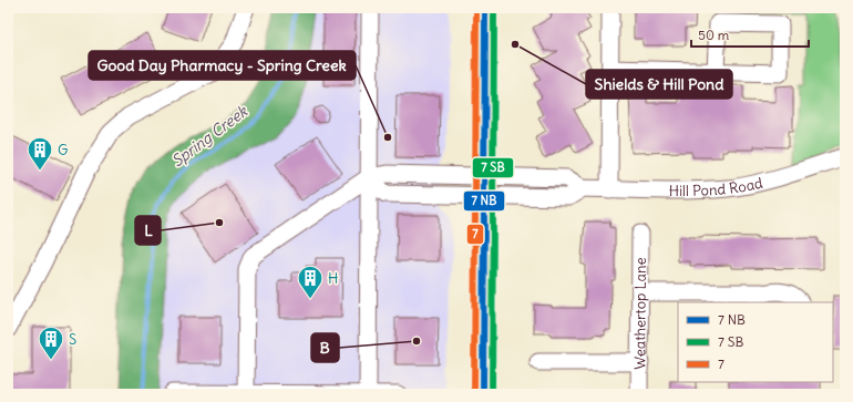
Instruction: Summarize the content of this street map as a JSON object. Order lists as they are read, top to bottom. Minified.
{"streets":{"street":["Hill Pond Road","Weathertop Lane"]},"water":["Spring Creek"],"places":{"other":["Shields & Hill Pond","Good Day Pharmacy - Spring Creek","L","B"],"building":["G","H","S"]},"lines":["transit line 7"],"legend":["7 NB","7 SB","7"],"scale_bar":"50 m"}
